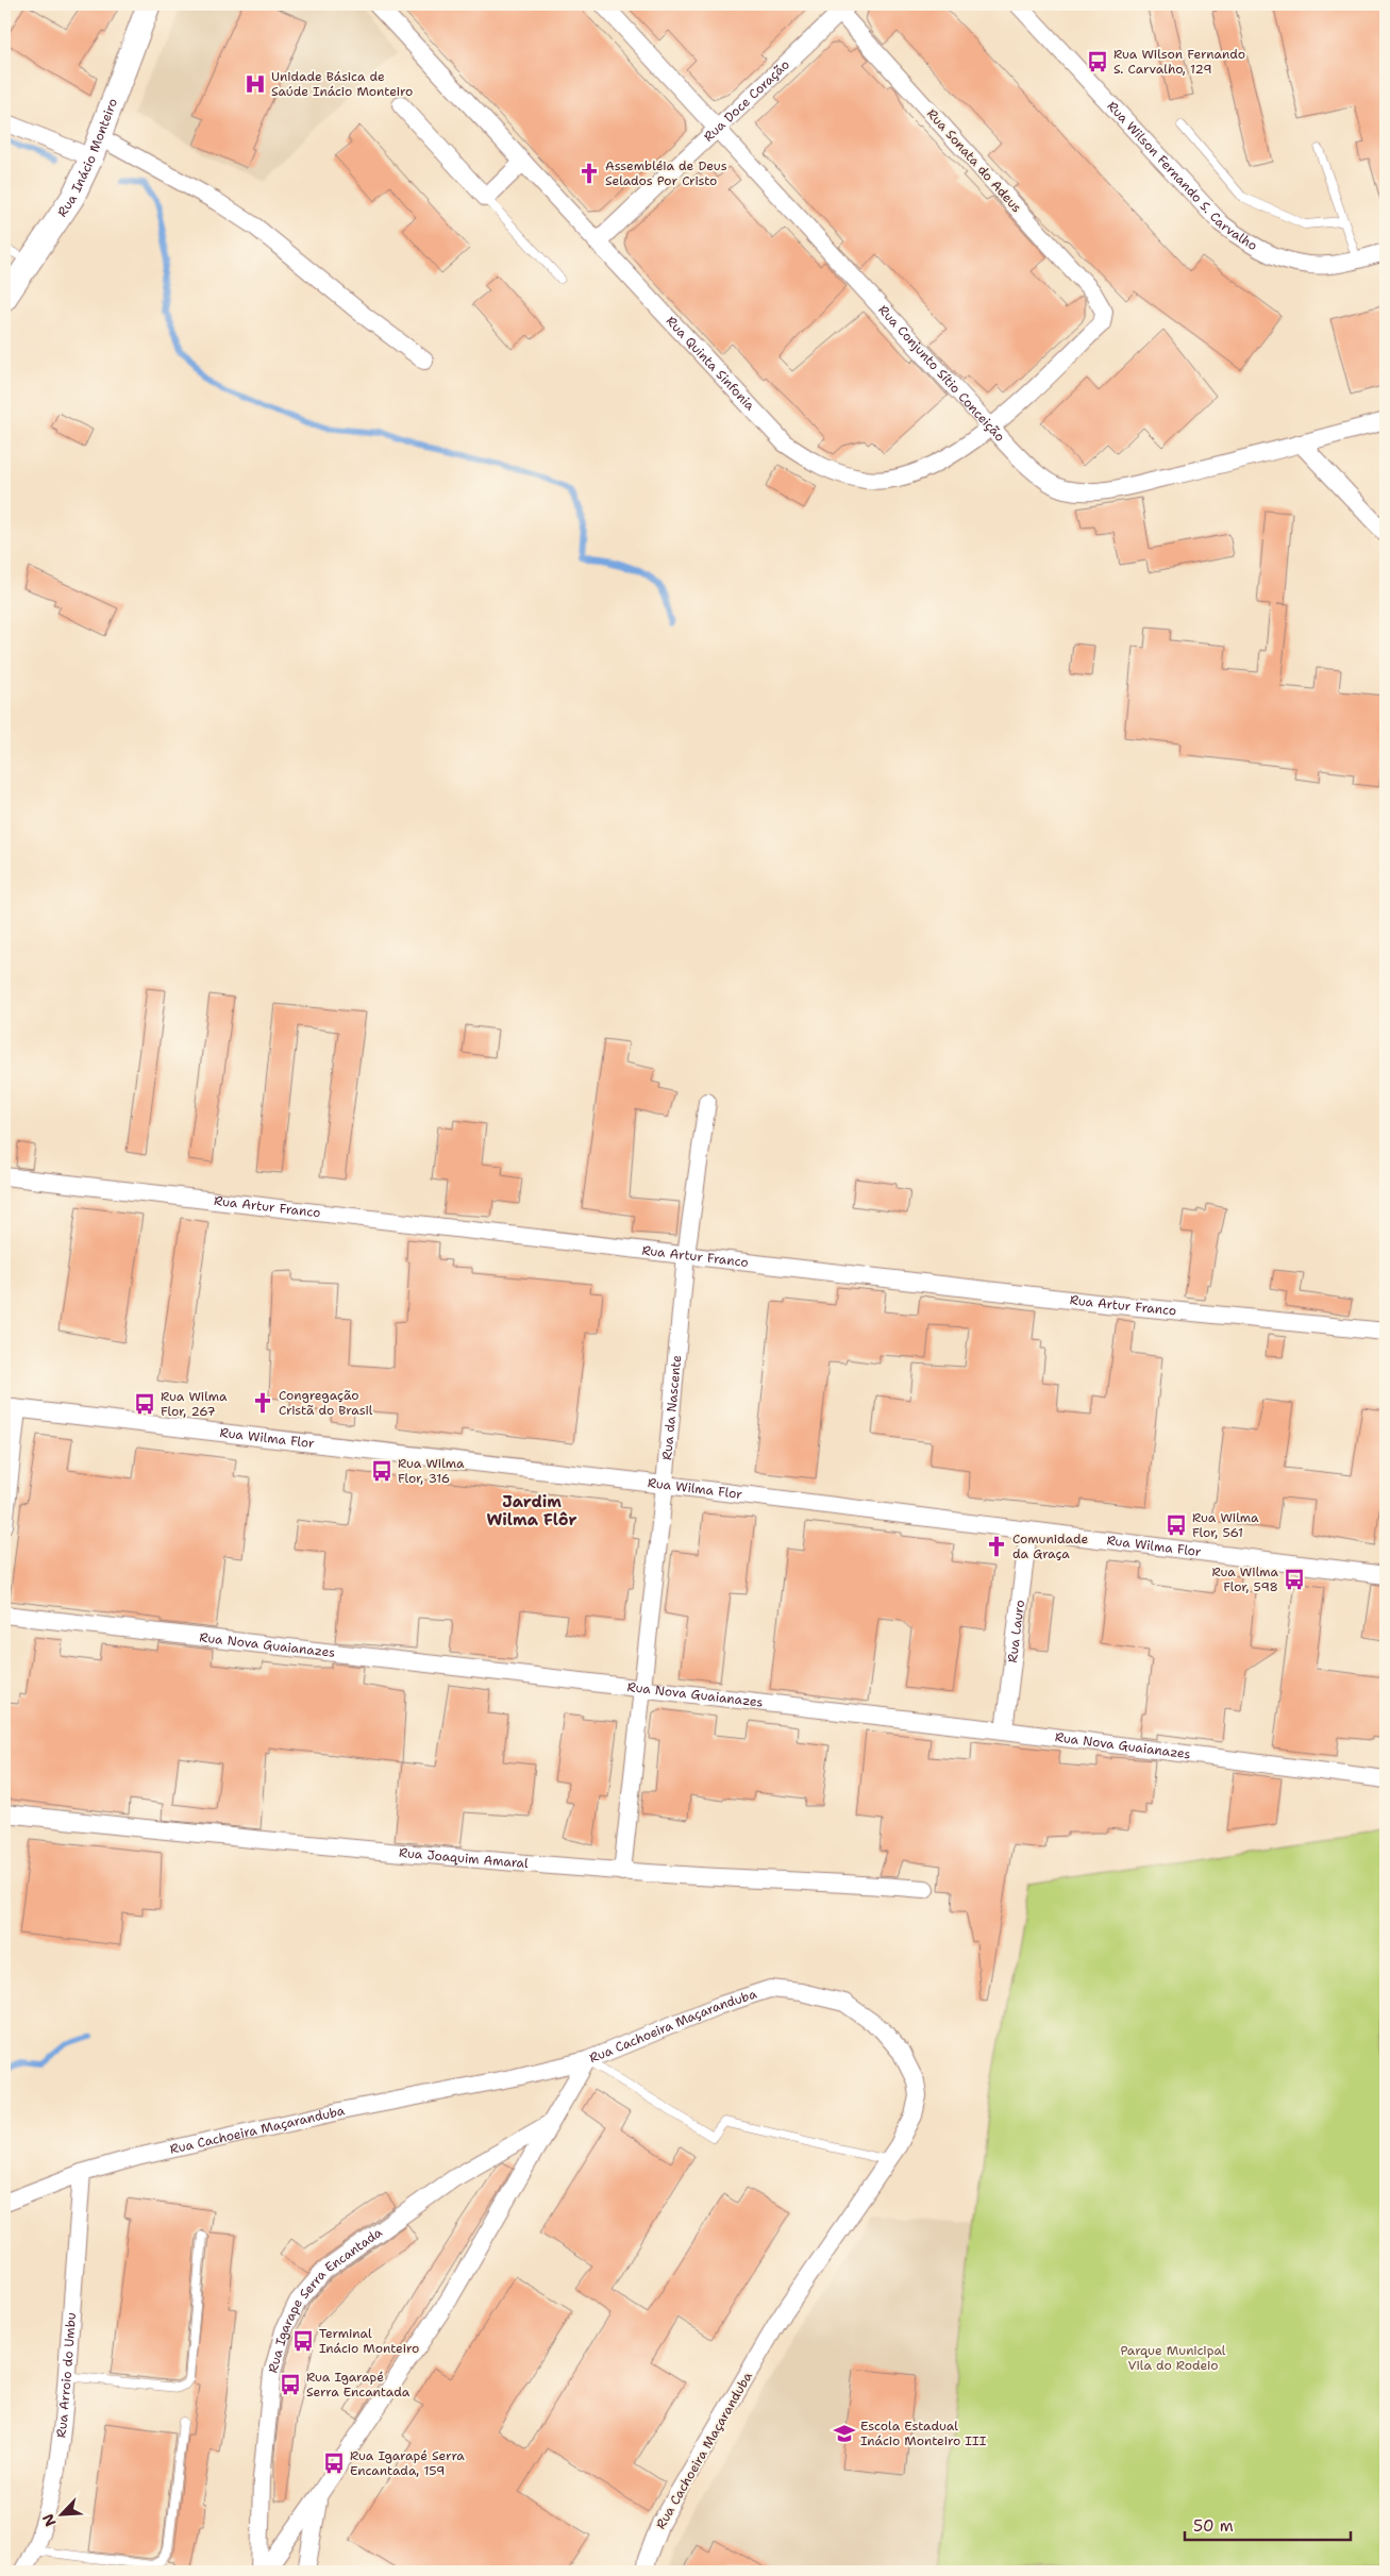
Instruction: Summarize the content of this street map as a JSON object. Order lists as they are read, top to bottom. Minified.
{"streets":{"street":["Rua Doce Coração","Rua Inácio Monteiro","Rua Sonata do Adeus","Rua Wilson Fernando S. Carvalho","Rua Quinta Sinfonia","Rua Conjunto Sítio Conceição","Rua Artur Franco","Rua da Nascente","Rua Wilma Flor","Rua Lauro","Rua Nova Guaianazes","Rua Joaquim Amaral","Rua Cachoeira Maçaranduba","Rua Igarape Serra Encantada","Rua Arroio do Umbu"]},"crossings":[["Rua Doce Coração","Rua Sonata do Adeus"],["Rua Doce Coração","Rua Quinta Sinfonia"],["Rua Doce Coração","Rua Conjunto Sítio Conceição"],["Rua Sonata do Adeus","Rua Quinta Sinfonia"],["Rua Quinta Sinfonia","Rua Conjunto Sítio Conceição"],["Rua Artur Franco","Rua da Nascente"],["Rua da Nascente","Rua Wilma Flor"],["Rua da Nascente","Rua Nova Guaianazes"],["Rua da Nascente","Rua Joaquim Amaral"],["Rua Wilma Flor","Rua Lauro"],["Rua Lauro","Rua Nova Guaianazes"],["Rua Cachoeira Maçaranduba","Rua Igarape Serra Encantada"],["Rua Cachoeira Maçaranduba","Rua Arroio do Umbu"]],"districts":["Jardim Wilma Flôr"],"parks":["Parque Municipal Vila do Rodeio"],"places":{"bus stop":["Rua Wilson Fernando S. Carvalho, 129","Rua Wilma Flor, 267","Rua Wilma Flor, 316","Rua Wilma Flor, 561","Rua Wilma Flor, 598","Terminal Inácio Monteiro","Rua Igarapé Serra Encantada","Rua Igarapé Serra Encantada, 159"],"hospital":["Unidade Básica de Saúde Inácio Monteiro"],"church":["Assembléia de Deus Selados Por Cristo","Congregação Cristã do Brasil","Comunidade da Graça"],"school or university":["Escola Estadual Inácio Monteiro III"]},"scale_bar":"50 m","north":"bottom left"}
